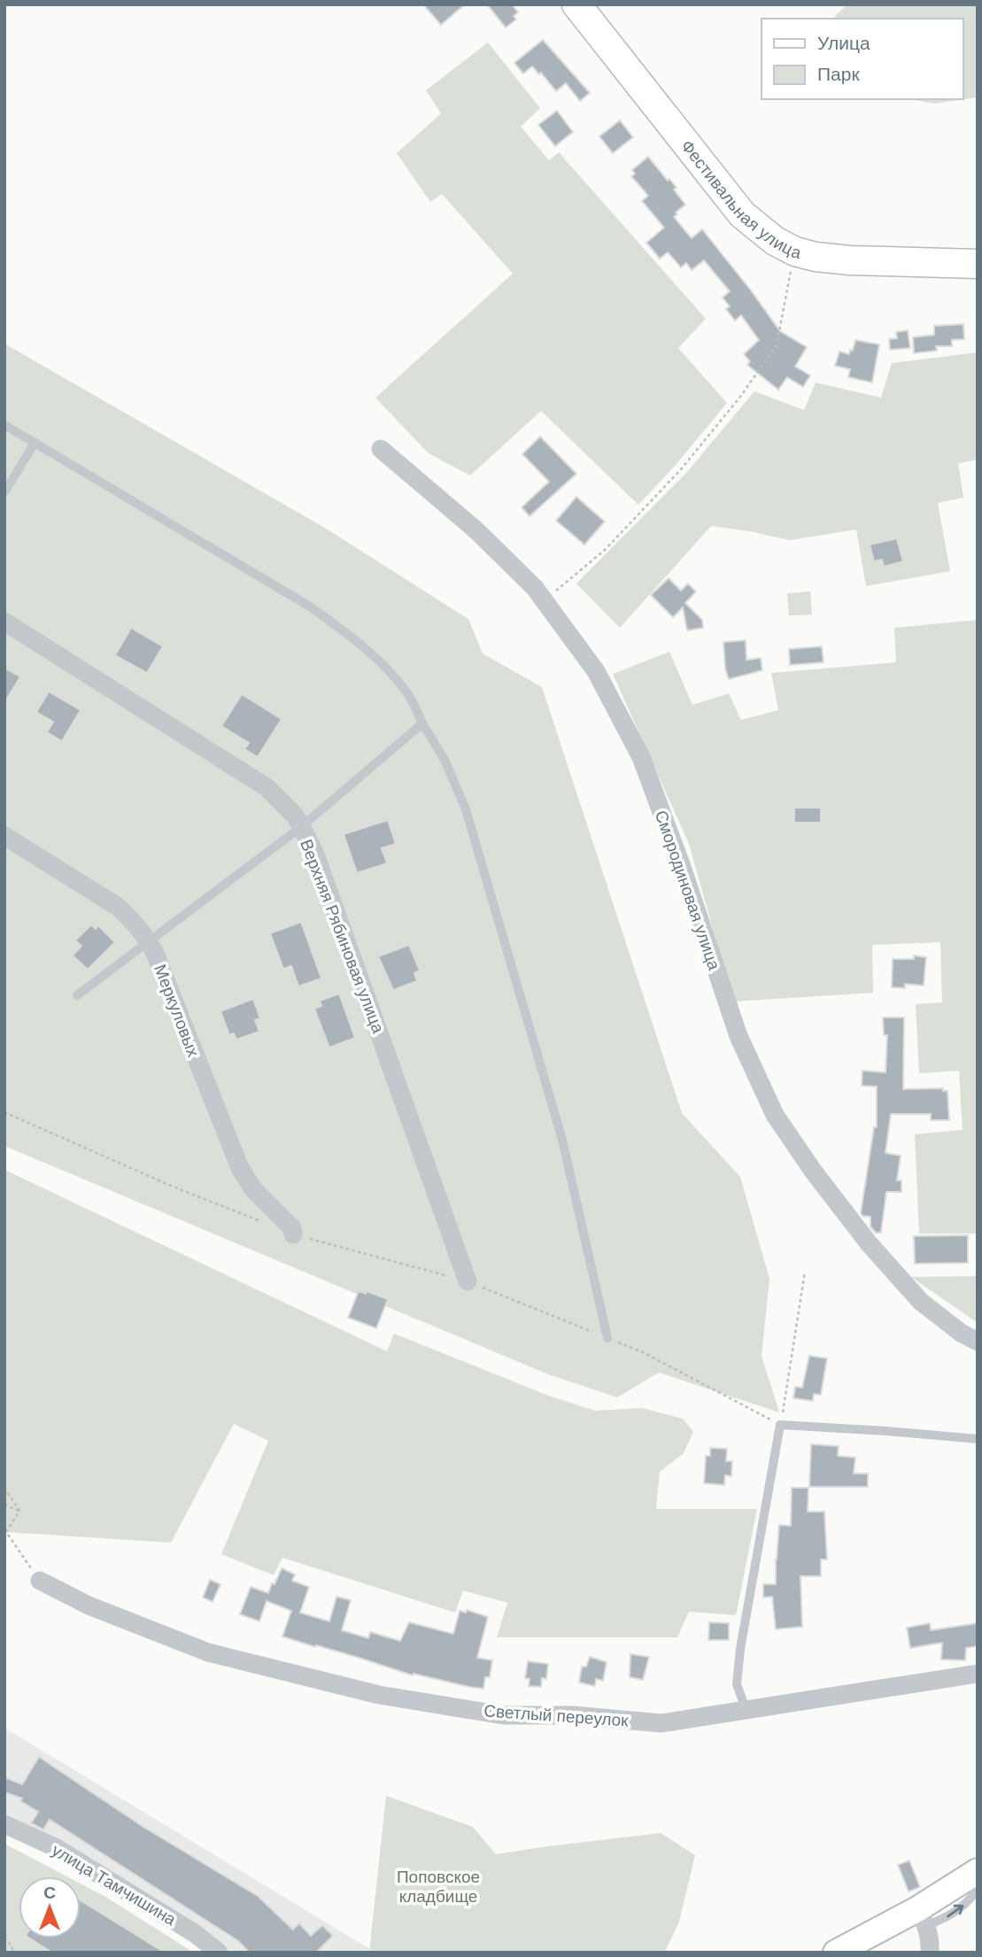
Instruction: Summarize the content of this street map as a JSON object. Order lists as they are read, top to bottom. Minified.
{"streets":{"main road":["Фестивальная улица"],"street":["Смородиновая улица","Верхняя Рябиновая улица","Меркуловых","Светлый переулок","улица Тамчишина"]},"parks":["Поповское кладбище"],"legend":["Улица","Парк"],"north":"top"}
